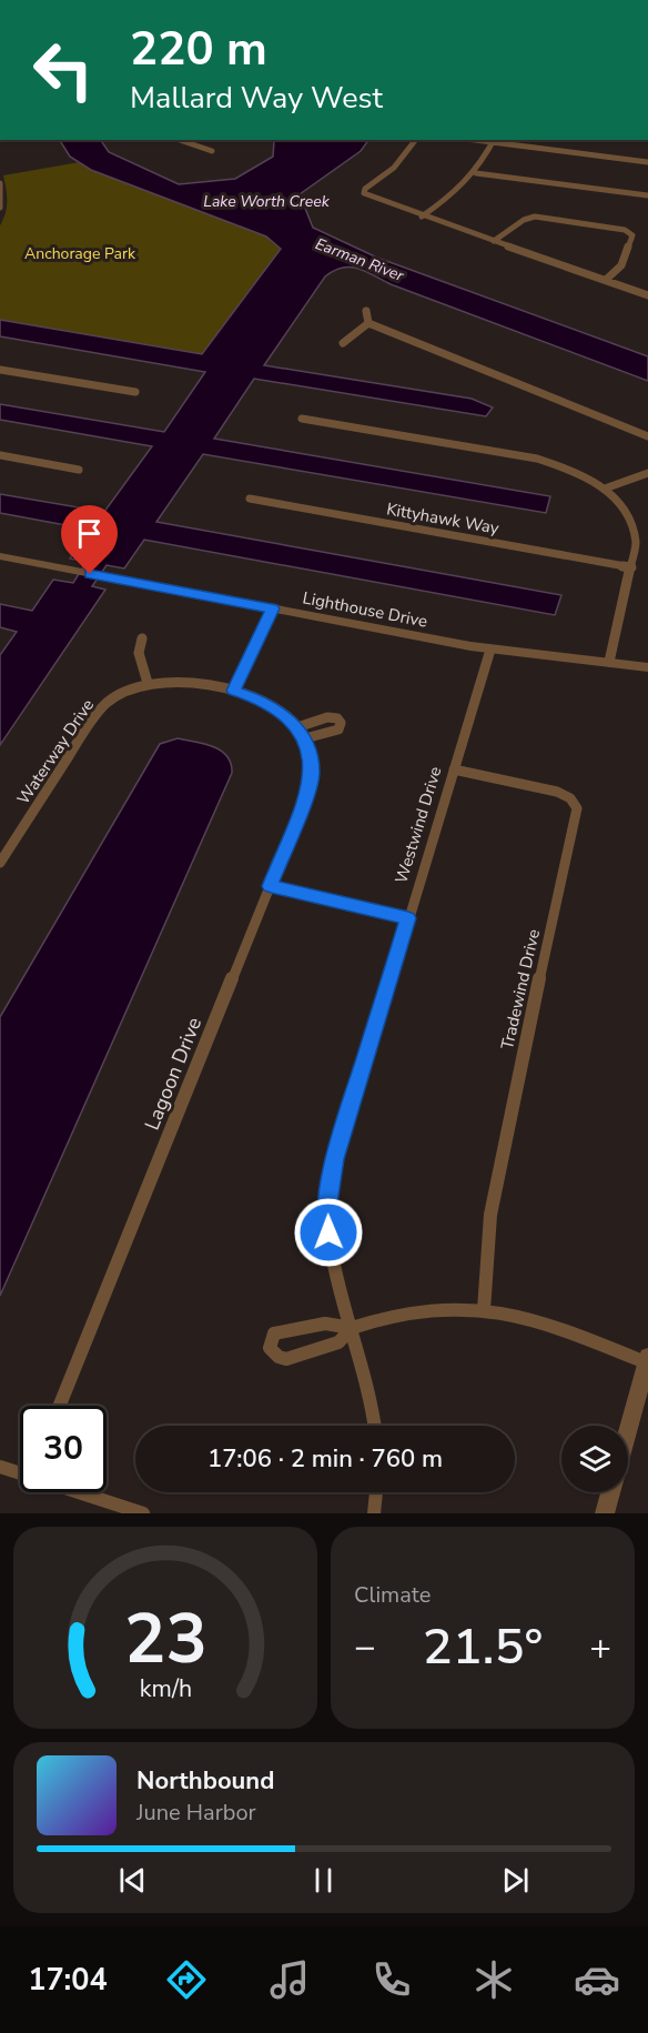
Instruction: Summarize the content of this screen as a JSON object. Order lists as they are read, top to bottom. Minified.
{"streets":{"street":["Kittyhawk Way","Lighthouse Drive","Waterway Drive","Westwind Drive","Tradewind Drive","Lagoon Drive"]},"crossings":[["Lighthouse Drive","Westwind Drive"],["Waterway Drive","Lagoon Drive"],["Westwind Drive","Tradewind Drive"]],"water":["Lake Worth Creek","Earman River"],"parks":["Anchorage Park"],"page":{"turn":["220 m","Mallard Way West"],"limit":"30","trip":"17:06 · 2 min · 760 m","tile":"Climate","heat":["−","21.5°","+"],"song":["Northbound","June Harbor"],"tabs":"17:04","gauge":["23","km/h"]}}
